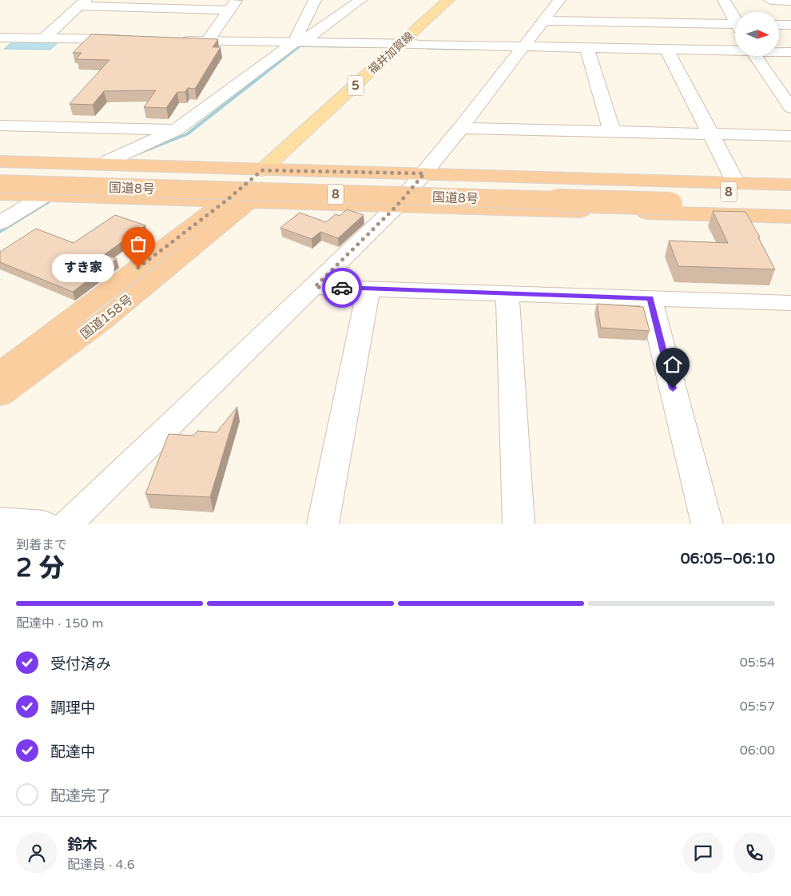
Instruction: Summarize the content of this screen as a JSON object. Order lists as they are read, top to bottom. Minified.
{"streets":{"highway":["国道8号","8","国道158号"],"main road":["福井加賀線","5"]},"crossings":[["福井加賀線","国道158号"]],"places":["すき家"],"north":"right","page":{"bubble":"すき家","heading":["2 分","到着まで","06:05–06:10"],"panel":["鈴木","配達員 · 4.6"],"bar":"配達中 · 150 m","list":[["受付済み","05:54"],["調理中","05:57"],["配達中","06:00"],"配達完了"]}}
